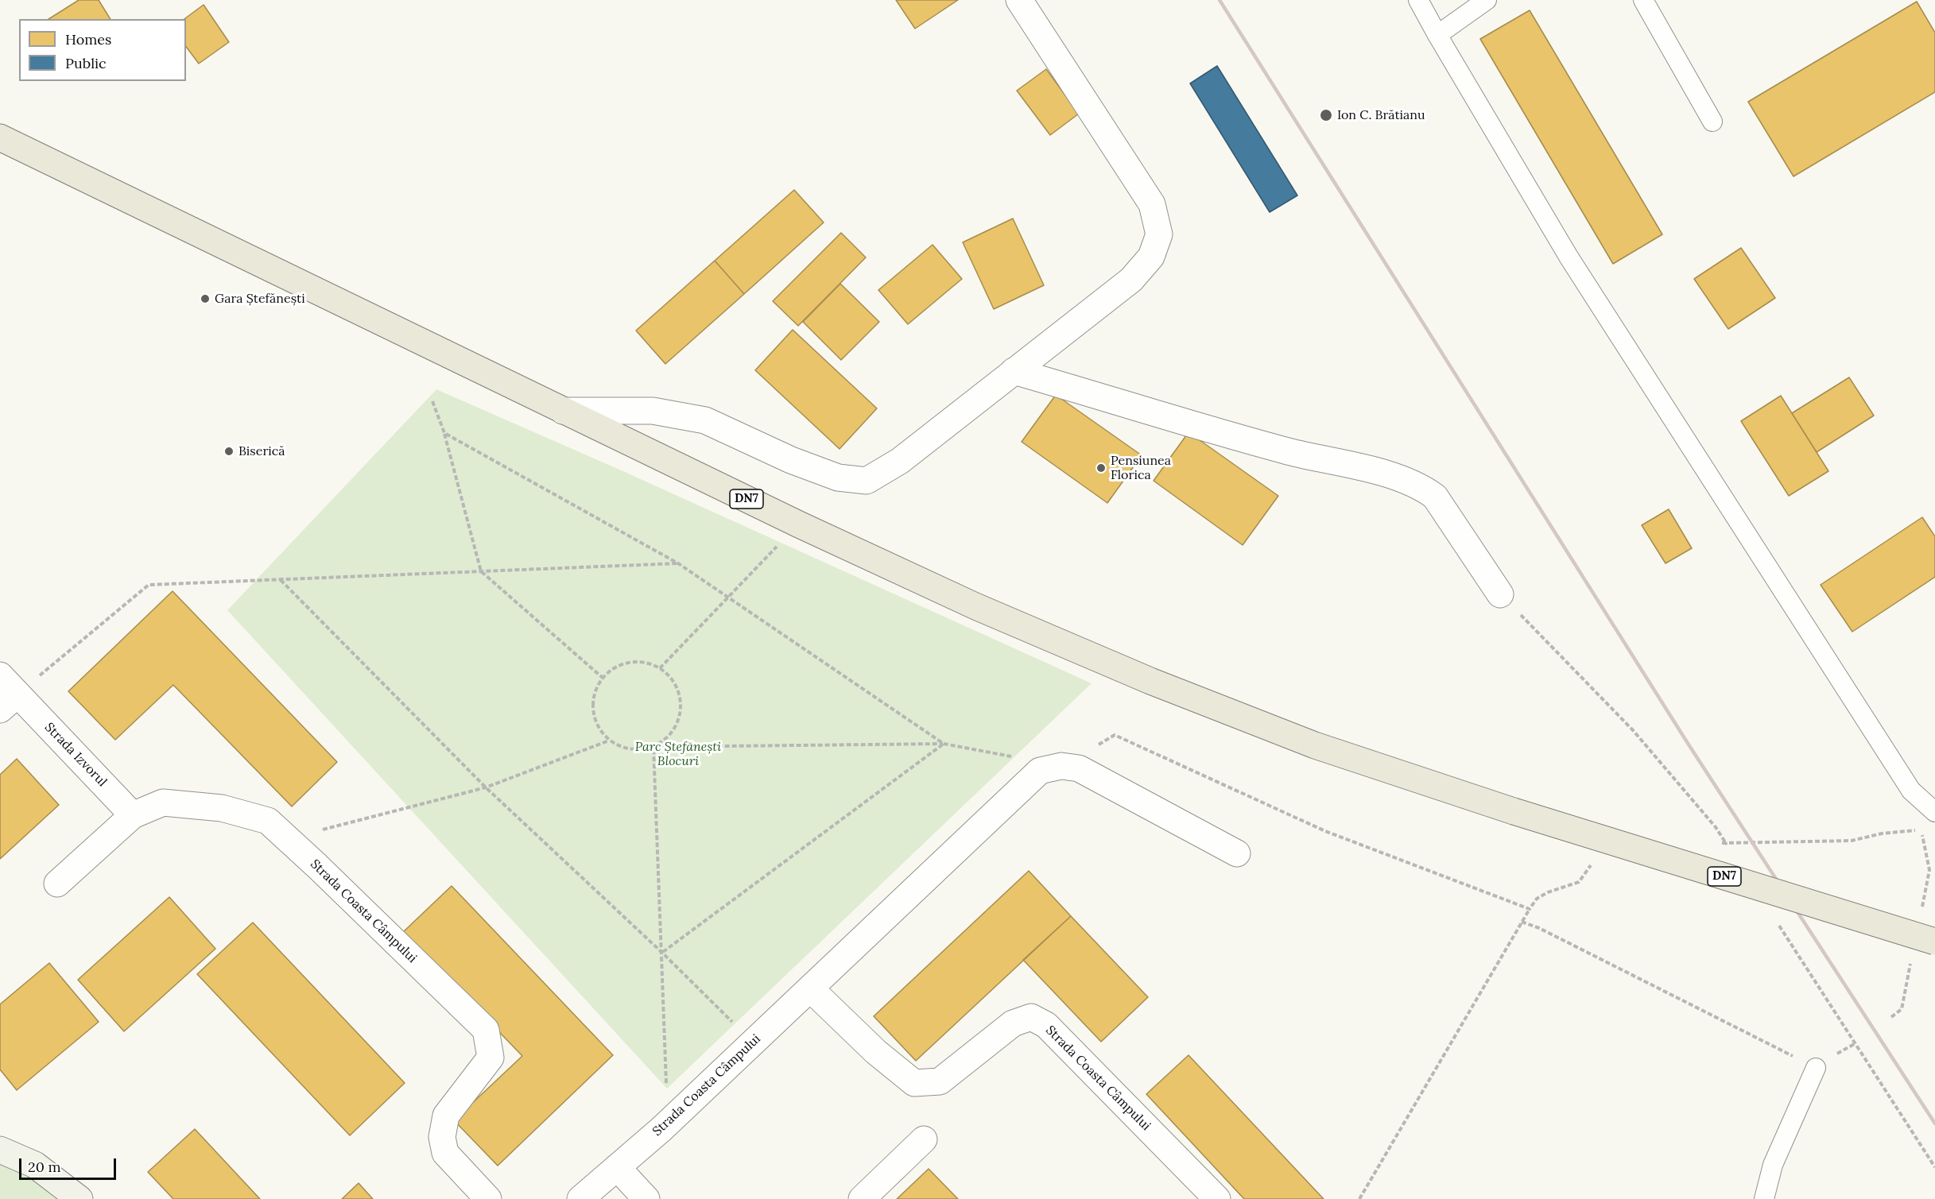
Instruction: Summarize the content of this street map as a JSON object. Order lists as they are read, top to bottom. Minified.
{"streets":{"main road":["DN7"],"street":["Strada Izvorul","Strada Coasta Câmpului"]},"crossings":[["Strada Izvorul","Strada Coasta Câmpului"]],"parks":["Parc Ștefănești Blocuri"],"places":["Ion C. Brătianu","Gara Ștefănești","Biserică","Pensiunea Florica"],"legend":["Homes","Public"],"scale_bar":"20 m"}
